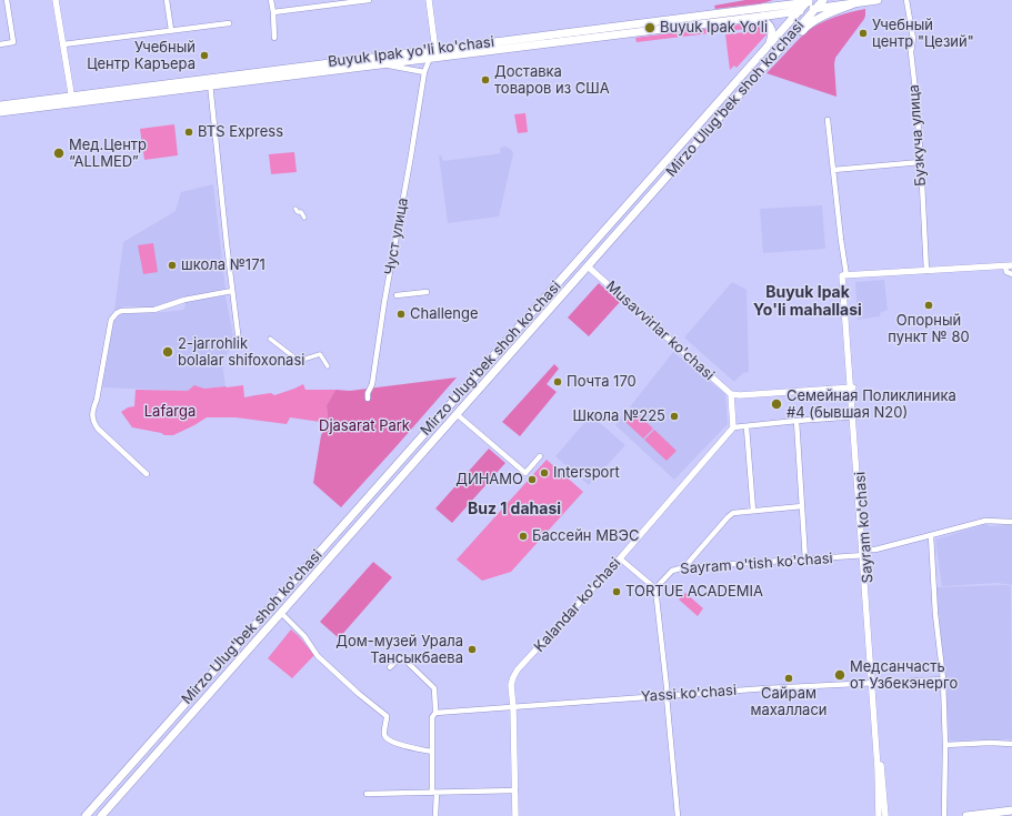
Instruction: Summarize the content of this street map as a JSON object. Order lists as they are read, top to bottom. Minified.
{"streets":{"main road":["Buyuk Ipak yo'li ko'chasi","Mirzo Ulug'bek shoh ko'chasi"],"street":["Бузкуча улица","Чуст улица","Musavvirlar ko'chasi","Sayram ko'chasi","Sayram o'tish ko'chasi","Kalandar ko'chasi","Yassi ko'chasi"]},"crossings":[["Buyuk Ipak yo'li ko'chasi","Mirzo Ulug'bek shoh ko'chasi"],["Buyuk Ipak yo'li ko'chasi","Чуст улица"],["Mirzo Ulug'bek shoh ko'chasi","Musavvirlar ko'chasi"],["Sayram ko'chasi","Sayram o'tish ko'chasi"],["Sayram ko'chasi","Yassi ko'chasi"],["Kalandar ko'chasi","Yassi ko'chasi"]],"districts":["Buyuk Ipak Yo'li mahallasi","Buz 1 dahasi"],"parks":["Lafarga","Djasarat Park"],"places":["Buyuk Ipak Yoʻli","Учебный центр \"Цезий\"","Учебный Центр Каръера","Доставка товаров из США","BTS Express","Мед.Центр “ALLMED”","школа №171","Опорный пункт № 80","Challenge","2-jarrohlik bolalar shifoxonasi","Почта 170","Семейная Поликлиника #4 (бывшая N20)","Школа №225","Intersport","ДИНАМО","Бассейн МВЭС","TORTUE ACADEMIA","Дом-музей Урала Тансыкбаева","Медсанчасть от Узбекэнерго","Сайрам махалласи"]}
